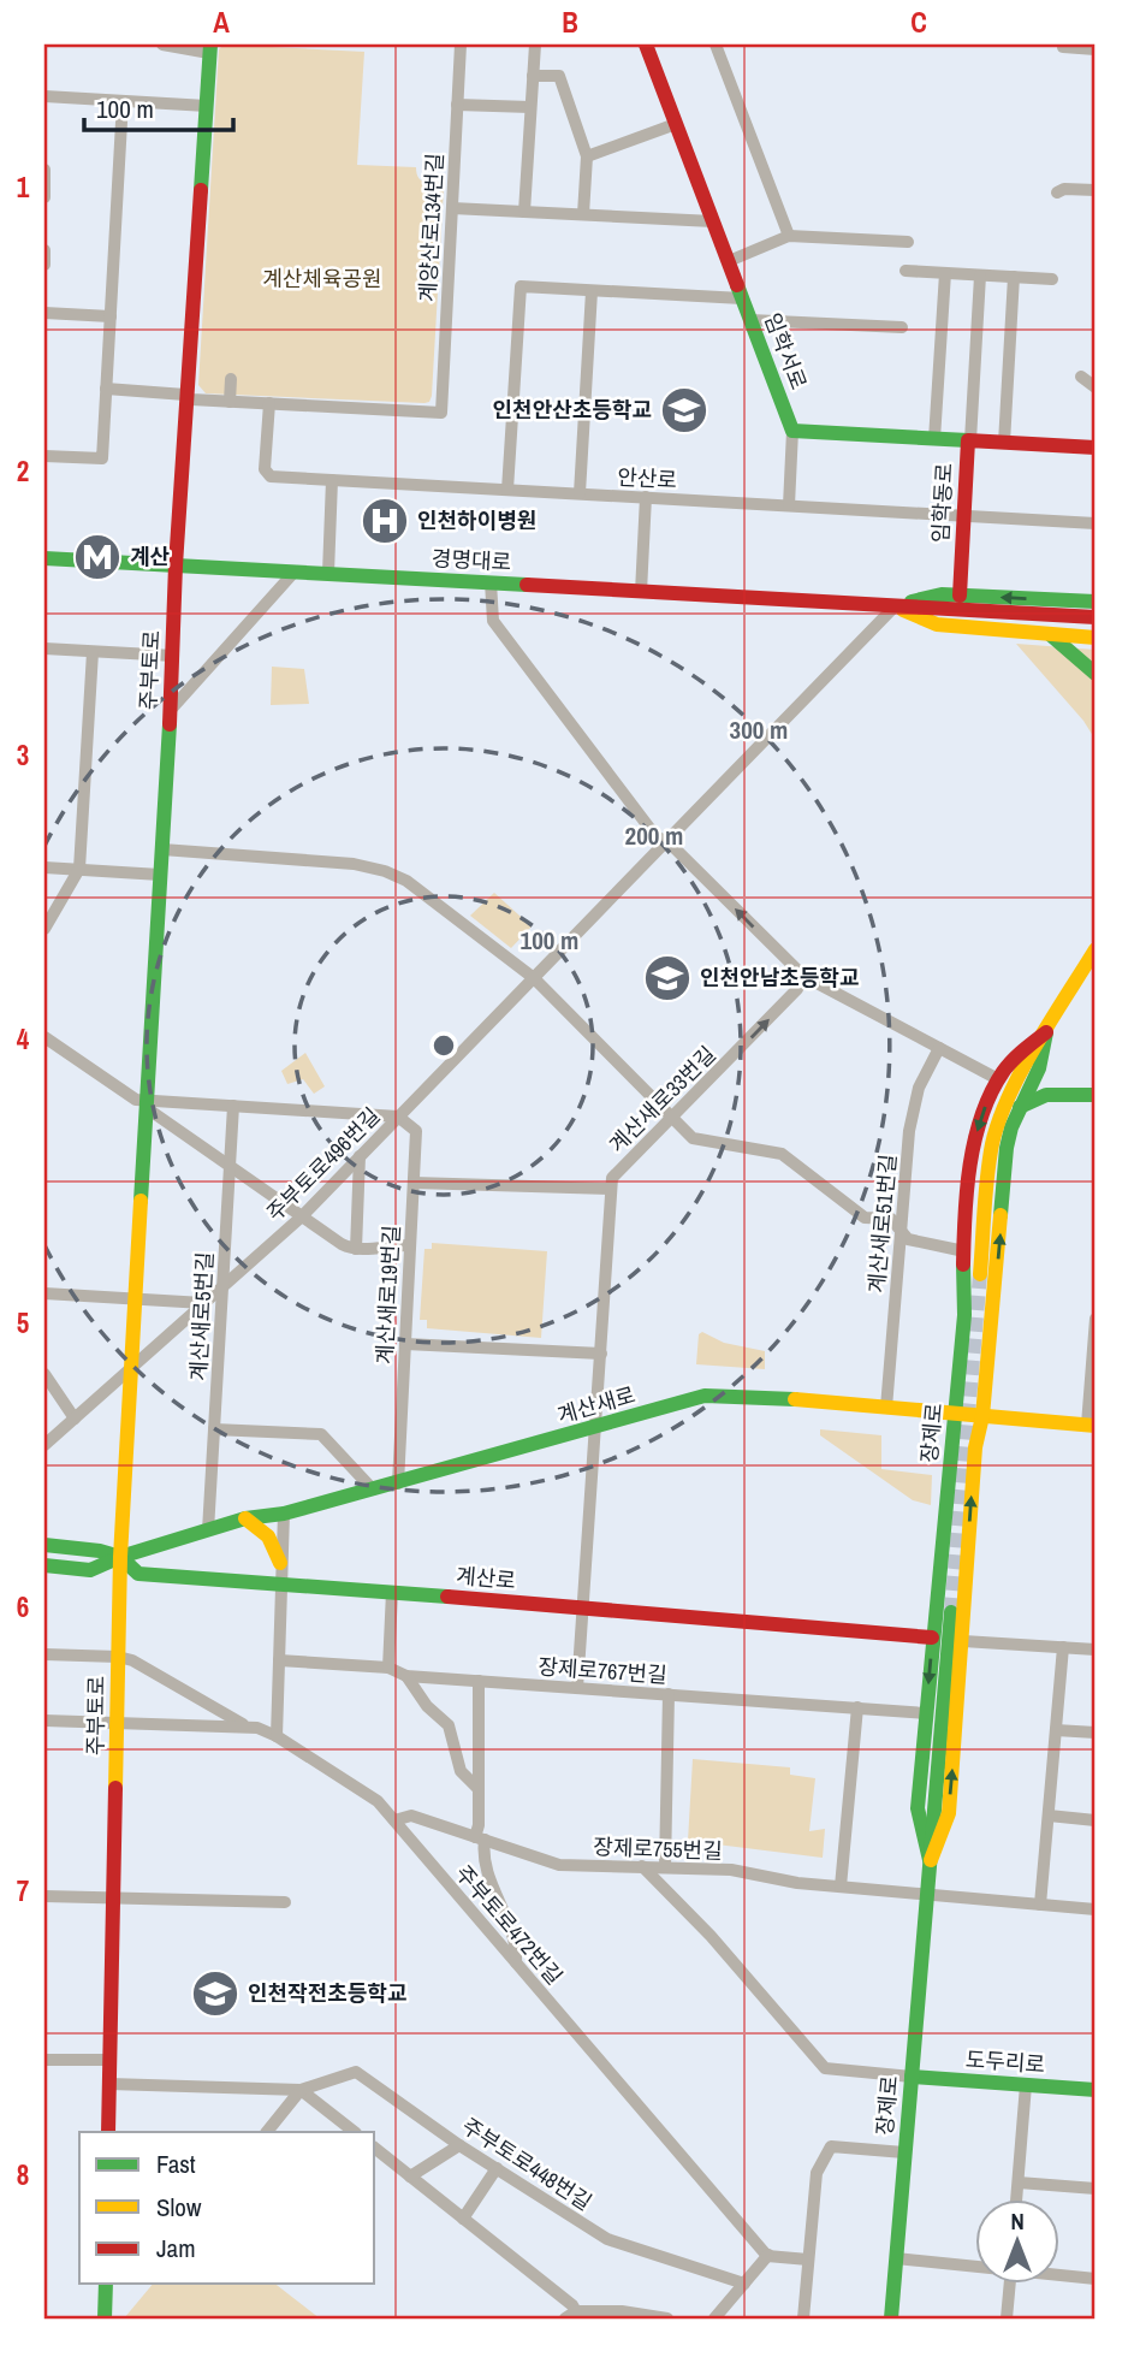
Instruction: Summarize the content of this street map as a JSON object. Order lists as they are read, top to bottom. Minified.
{"streets":{"main road":["임학서로","임학동로","경명대로","주부토로","계산새로","장제로","계산로","도두리로"],"street":["계양산로134번길","안산로","계산새로33번길","주부토로496번길","계산새로51번길","계산새로19번길","계산새로5번길","장제로767번길","장제로755번길","주부토로472번길","주부토로448번길"]},"crossings":[["계양산로134번길","안산로"],["안산로","임학동로"],["임학동로","경명대로"],["경명대로","주부토로"],["경명대로","주부토로496번길"],["주부토로","주부토로496번길"],["주부토로","계산새로"],["주부토로","계산로"],["주부토로","주부토로472번길"],["주부토로","주부토로448번길"],["주부토로496번길","계산새로19번길"],["주부토로496번길","계산새로5번길"],["계산새로51번길","계산새로"],["계산새로19번길","계산새로"],["계산새로5번길","계산새로"],["계산새로","장제로"],["계산새로","계산로"],["장제로","계산로"],["장제로","장제로767번길"],["장제로","장제로755번길"],["장제로","도두리로"],["장제로755번길","주부토로472번길"]],"one_way":["계산새로33번길"],"parks":["계산체육공원"],"places":{"school or university":["인천안산초등학교","인천안남초등학교","인천작전초등학교"],"hospital":["인천하이병원"],"metro station":["계산"]},"legend":["Fast","Slow","Jam"],"scale_bar":"100 m","north":"top","grid":{"columns":["A","B","C"],"rows":["1","2","3","4","5","6","7","8"]},"rings":["300 m","200 m","100 m"]}
